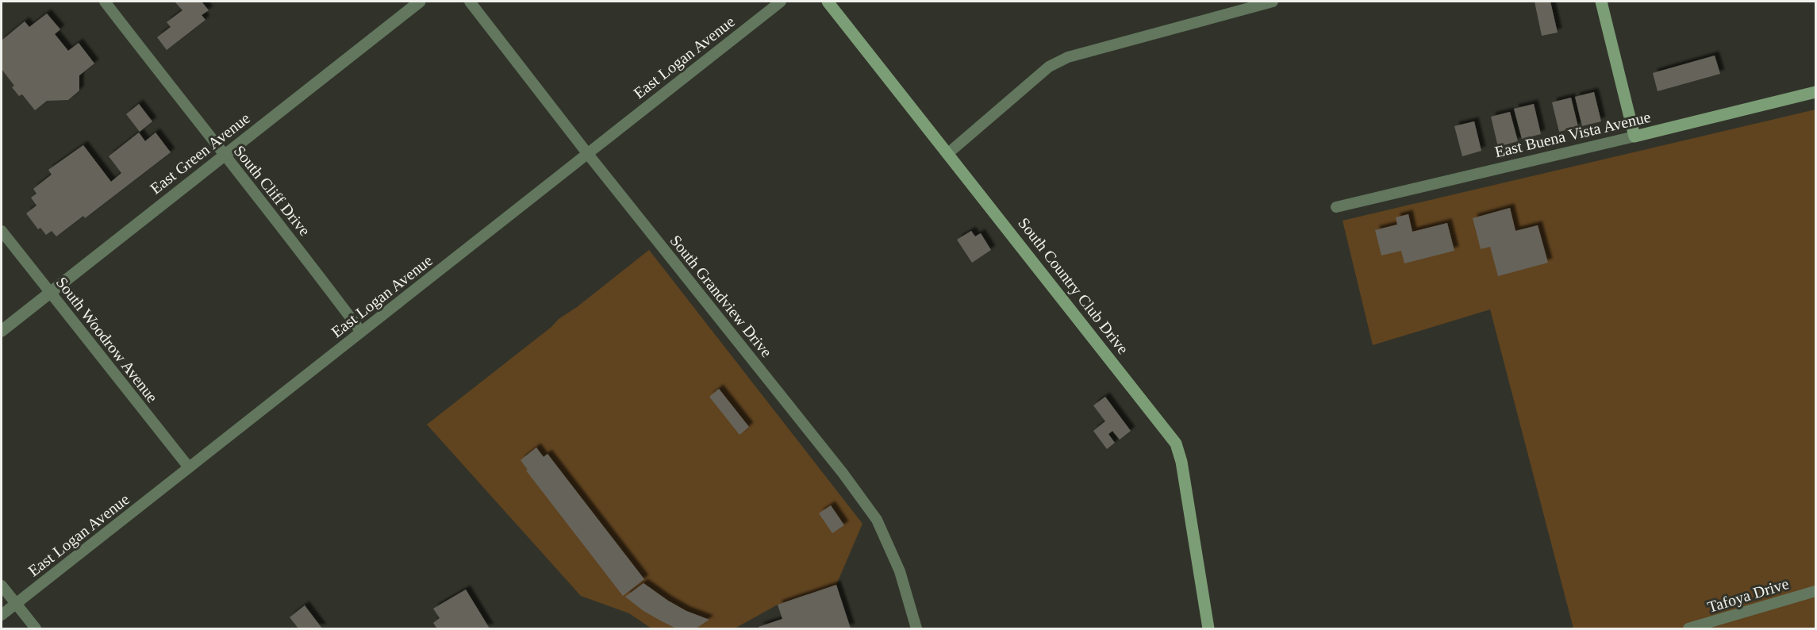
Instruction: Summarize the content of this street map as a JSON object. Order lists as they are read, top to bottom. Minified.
{"streets":{"main road":["East Buena Vista Avenue","South Country Club Drive"],"street":["East Logan Avenue","East Green Avenue","South Cliff Drive","South Grandview Drive","South Woodrow Avenue","Tafoya Drive"]},"crossings":[["East Logan Avenue","South Cliff Drive"],["East Logan Avenue","South Grandview Drive"],["East Logan Avenue","South Woodrow Avenue"],["East Green Avenue","South Cliff Drive"],["East Green Avenue","South Woodrow Avenue"]]}
